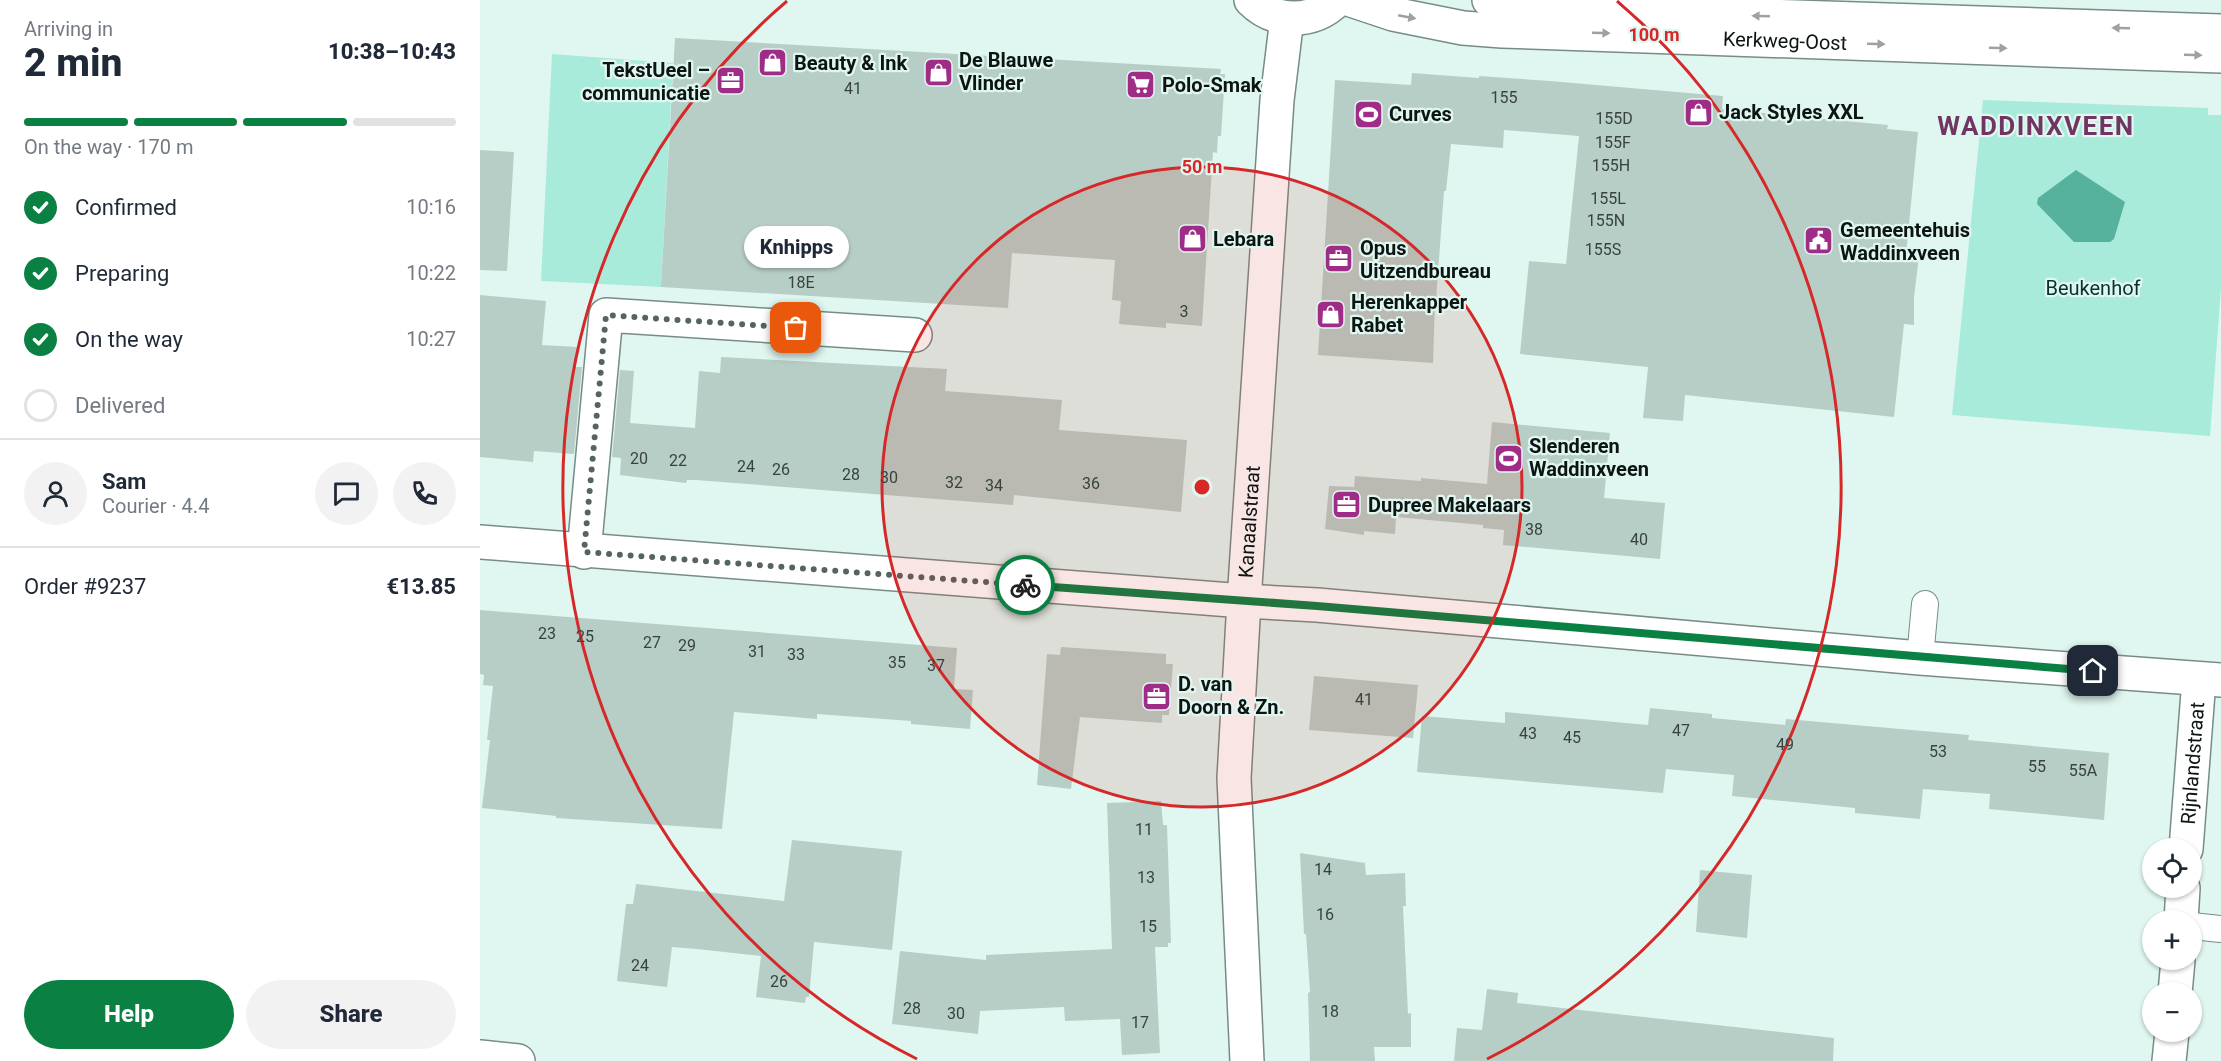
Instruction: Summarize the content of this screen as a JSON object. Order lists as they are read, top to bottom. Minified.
{"streets":{"main road":["Kerkweg-Oost","Kanaalstraat","Rijnlandstraat"]},"districts":["WADDINXVEEN"],"parks":["Beukenhof"],"places":{"shop":["Beauty & Ink","De Blauwe Vlinder","Jack Styles XXL","Lebara","Herenkapper Rabet"],"office":["TekstUeel – communicatie","Opus Uitzendbureau","Dupree Makelaars","D. van Doorn & Zn."],"supermarket":["Polo-Smak"],"sports":["Curves","Slenderen Waddinxveen"],"public building":["Gemeentehuis Waddinxveen"],"other":["Knhipps"]},"house_numbers":["41","155","155D","155F","155H","155L","155N","155S","18E","3","20","22","24","26","28","30","32","36","34","38","40","23","25","27","29","31","33","35","37","41","47","43","45","49","53","55","55A","11","14","13","16","15","24","26","28","18","30","17"],"page":{"heading":["2 min","Arriving in","10:38–10:43"],"panel":["Sam","Courier · 4.4","Order #9237","€13.85"],"bar":"On the way · 170 m","list":[["Confirmed","10:16"],["Preparing","10:22"],["On the way","10:27"],"Delivered"],"bubble":"Knhipps","map_buttons":["+","−"],"buttons":["Help","Share"]},"rings":["100 m","50 m"]}
